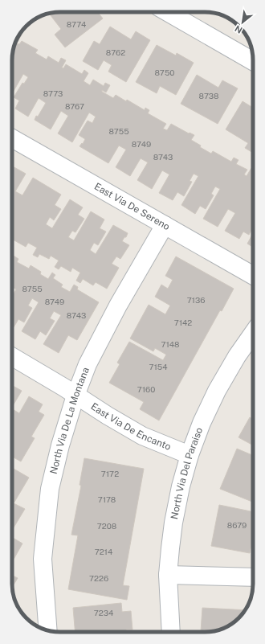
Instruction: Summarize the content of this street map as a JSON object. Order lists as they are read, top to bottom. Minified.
{"streets":{"street":["East Via De Sereno","North Via De La Montana","East Via De Encanto","North Via Del Paraiso"]},"crossings":[["East Via De Sereno","North Via De La Montana"],["North Via De La Montana","East Via De Encanto"],["East Via De Encanto","North Via Del Paraiso"]],"house_numbers":["8774","8762","8750","8773","8738","8767","8755","8749","8743","8755","7136","8749","8743","7142","7148","7154","7160","7172","7178","8679","7208","7214","7226","7234"],"north":"bottom left"}
